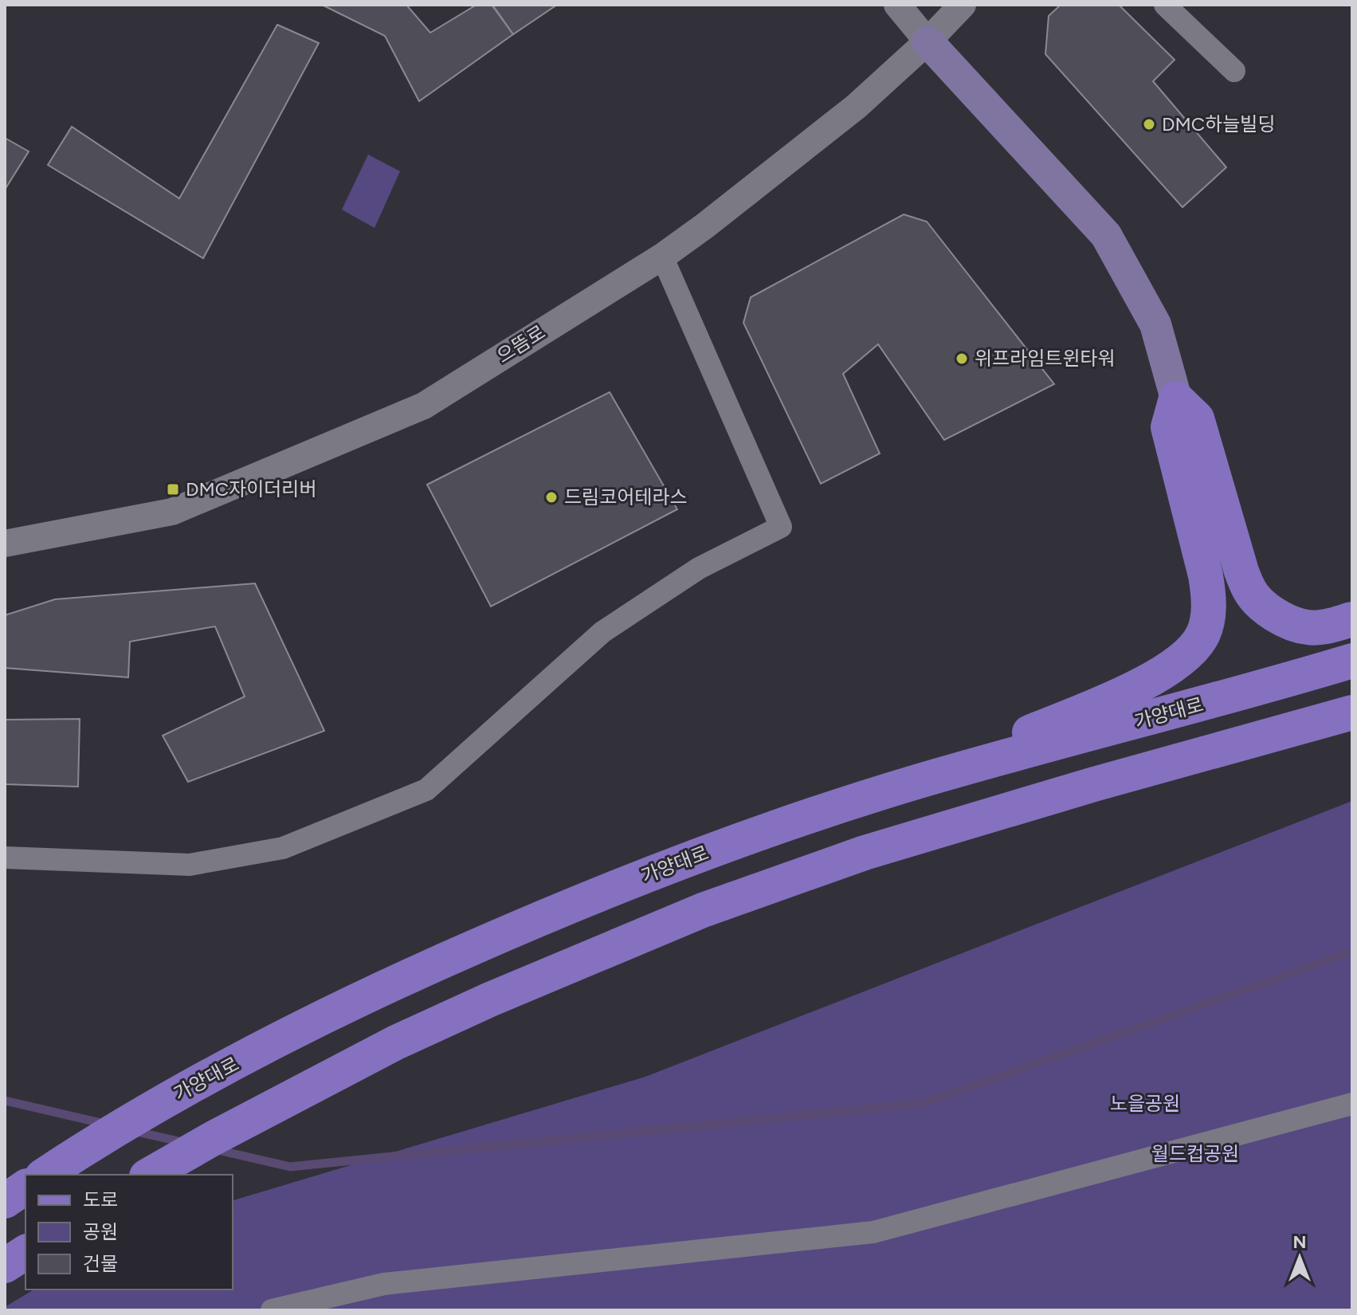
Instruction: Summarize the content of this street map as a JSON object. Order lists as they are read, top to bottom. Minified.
{"streets":{"main road":["가양대로"],"street":["으뜸로"]},"parks":["노을공원","월드컵공원"],"places":{"other":["DMC하늘빌딩","위프라임트윈타워","드림코어테라스"],"transit":["DMC자이더리버"]},"legend":["도로","공원","건물"],"north":"top"}
